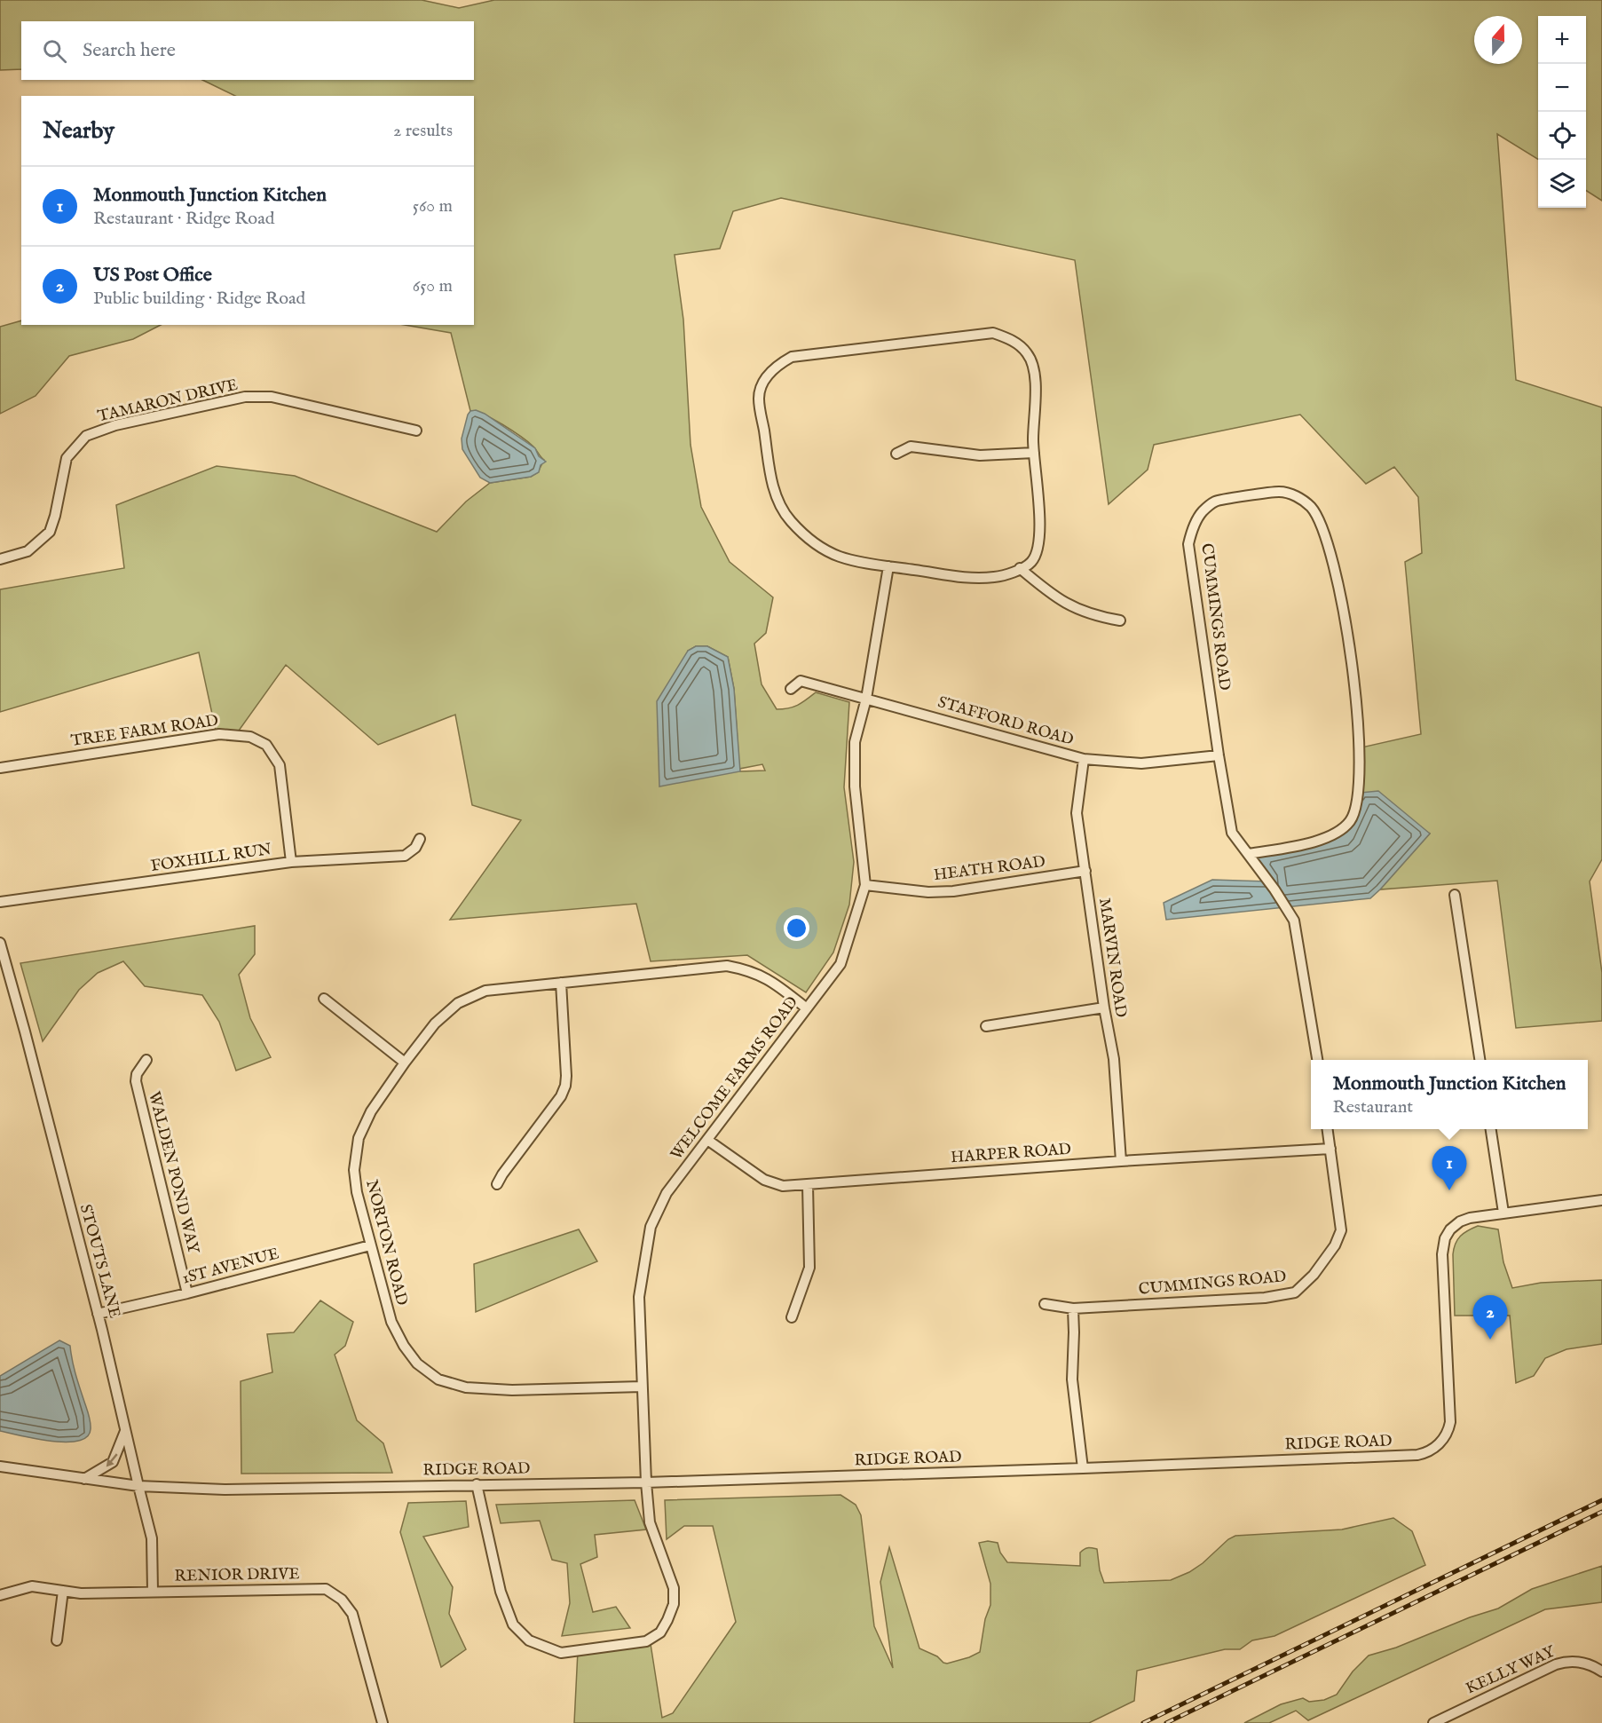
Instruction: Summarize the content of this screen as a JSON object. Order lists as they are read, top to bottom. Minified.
{"streets":{"street":["TAMARON DRIVE","CUMMINGS ROAD","STAFFORD ROAD","TREE FARM ROAD","FOXHILL RUN","HEATH ROAD","MARVIN ROAD","WELCOME FARMS ROAD","HARPER ROAD","WALDEN POND WAY","NORTON ROAD","STOUTS LANE","1ST AVENUE","RIDGE ROAD","RENIOR DRIVE","KELLY WAY"]},"crossings":[["CUMMINGS ROAD","STAFFORD ROAD"],["CUMMINGS ROAD","HARPER ROAD"],["STAFFORD ROAD","MARVIN ROAD"],["STAFFORD ROAD","WELCOME FARMS ROAD"],["TREE FARM ROAD","FOXHILL RUN"],["HEATH ROAD","MARVIN ROAD"],["HEATH ROAD","WELCOME FARMS ROAD"],["MARVIN ROAD","HARPER ROAD"],["WELCOME FARMS ROAD","HARPER ROAD"],["WELCOME FARMS ROAD","NORTON ROAD"],["WELCOME FARMS ROAD","RIDGE ROAD"],["WALDEN POND WAY","1ST AVENUE"],["NORTON ROAD","1ST AVENUE"],["STOUTS LANE","1ST AVENUE"],["STOUTS LANE","RIDGE ROAD"],["STOUTS LANE","RENIOR DRIVE"]],"north":"top","page":{"map_buttons":["+","−"],"search":"Search here","heading":["Nearby","2 results"],"list":[{"mark":"1","name":"Monmouth Junction Kitchen","note":"Restaurant · Ridge Road","value":"560 m"},{"mark":"2","name":"US Post Office","note":"Public building · Ridge Road","value":"650 m"}],"popup":["Monmouth Junction Kitchen","Restaurant"],"pins":["1","2"]}}
